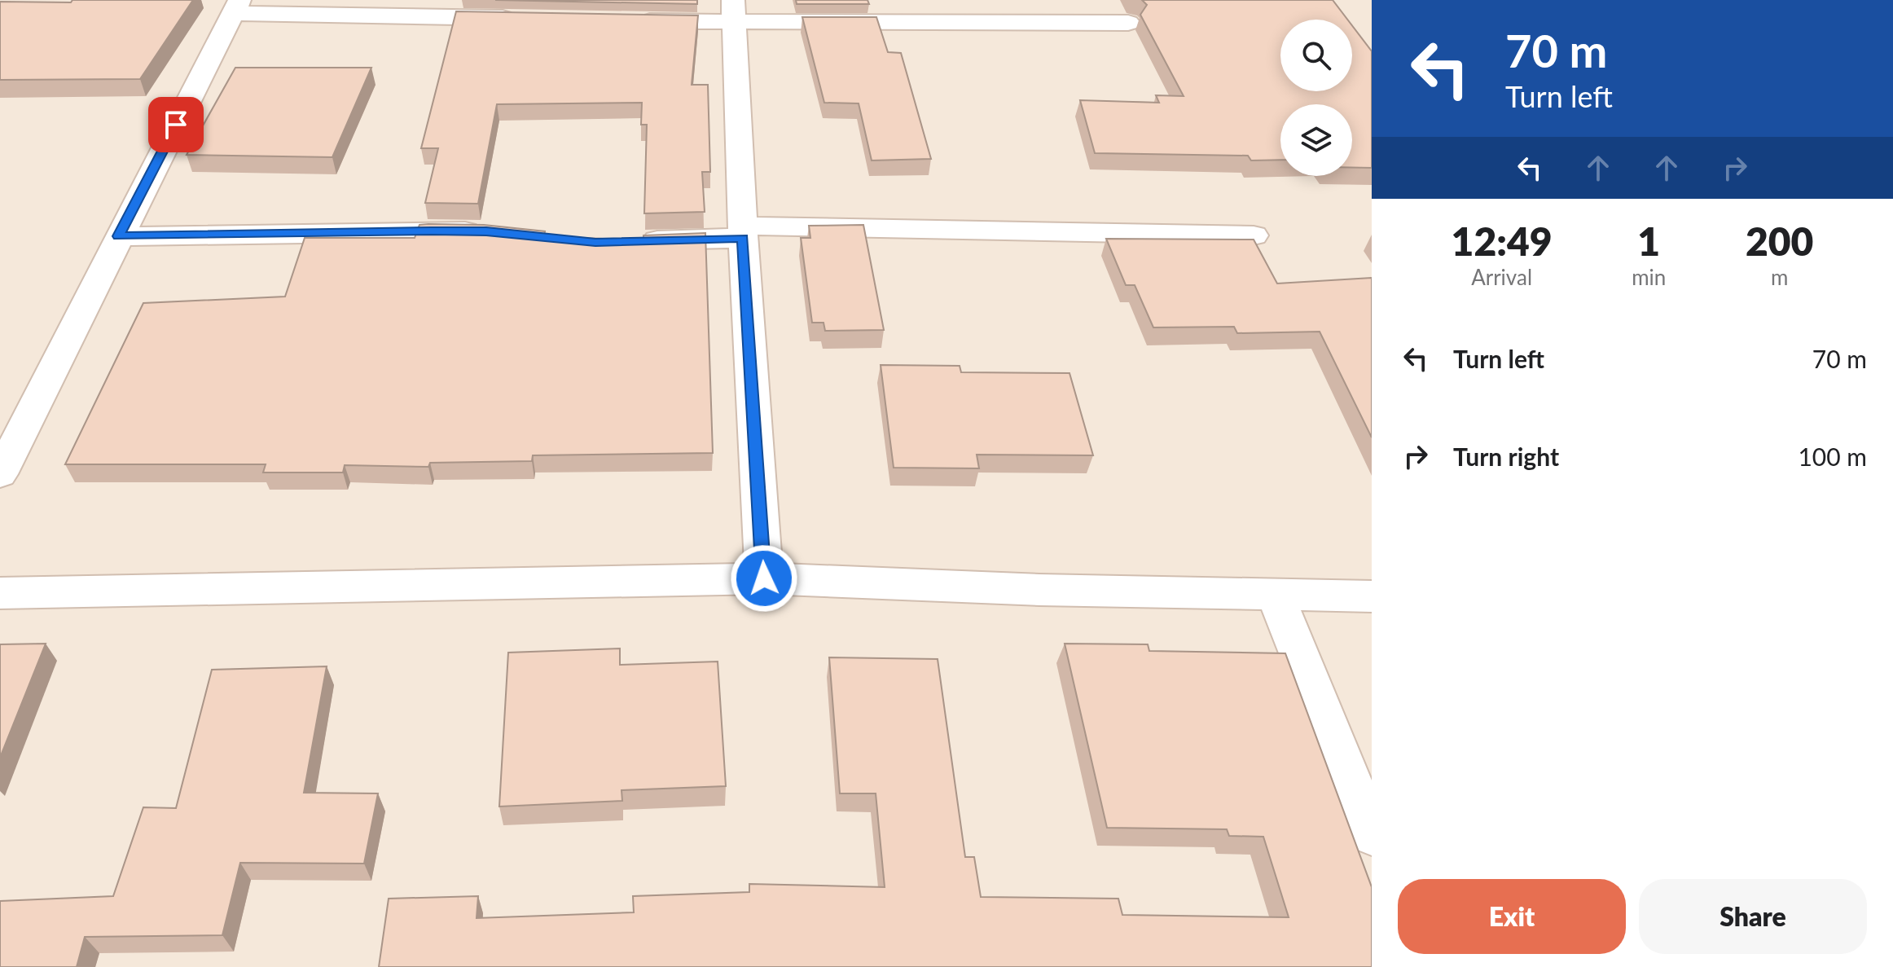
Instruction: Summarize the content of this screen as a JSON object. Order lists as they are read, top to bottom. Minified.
{"page":{"turn":["70 m","Turn left"],"eta":["12:49","Arrival","1","min","200","m"],"list":[{"name":"Turn left","value":"70 m"},{"name":"Turn right","value":"100 m"}],"buttons":["Exit","Share"]}}
